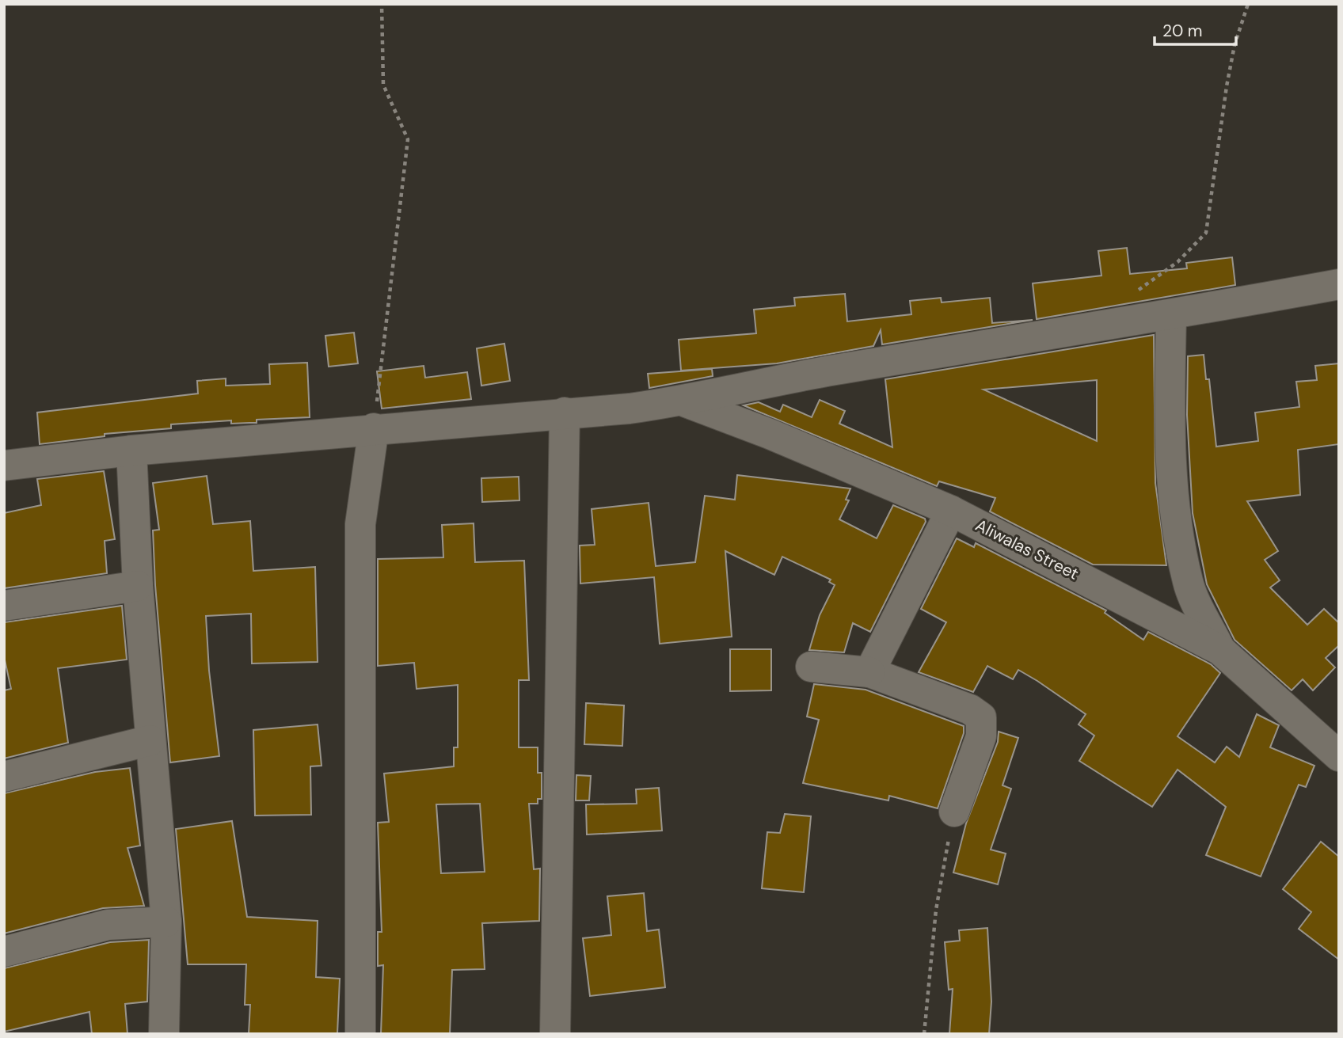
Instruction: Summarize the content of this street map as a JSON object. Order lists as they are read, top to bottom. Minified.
{"streets":{"street":["Aliwalas Street"]},"scale_bar":"20 m"}
